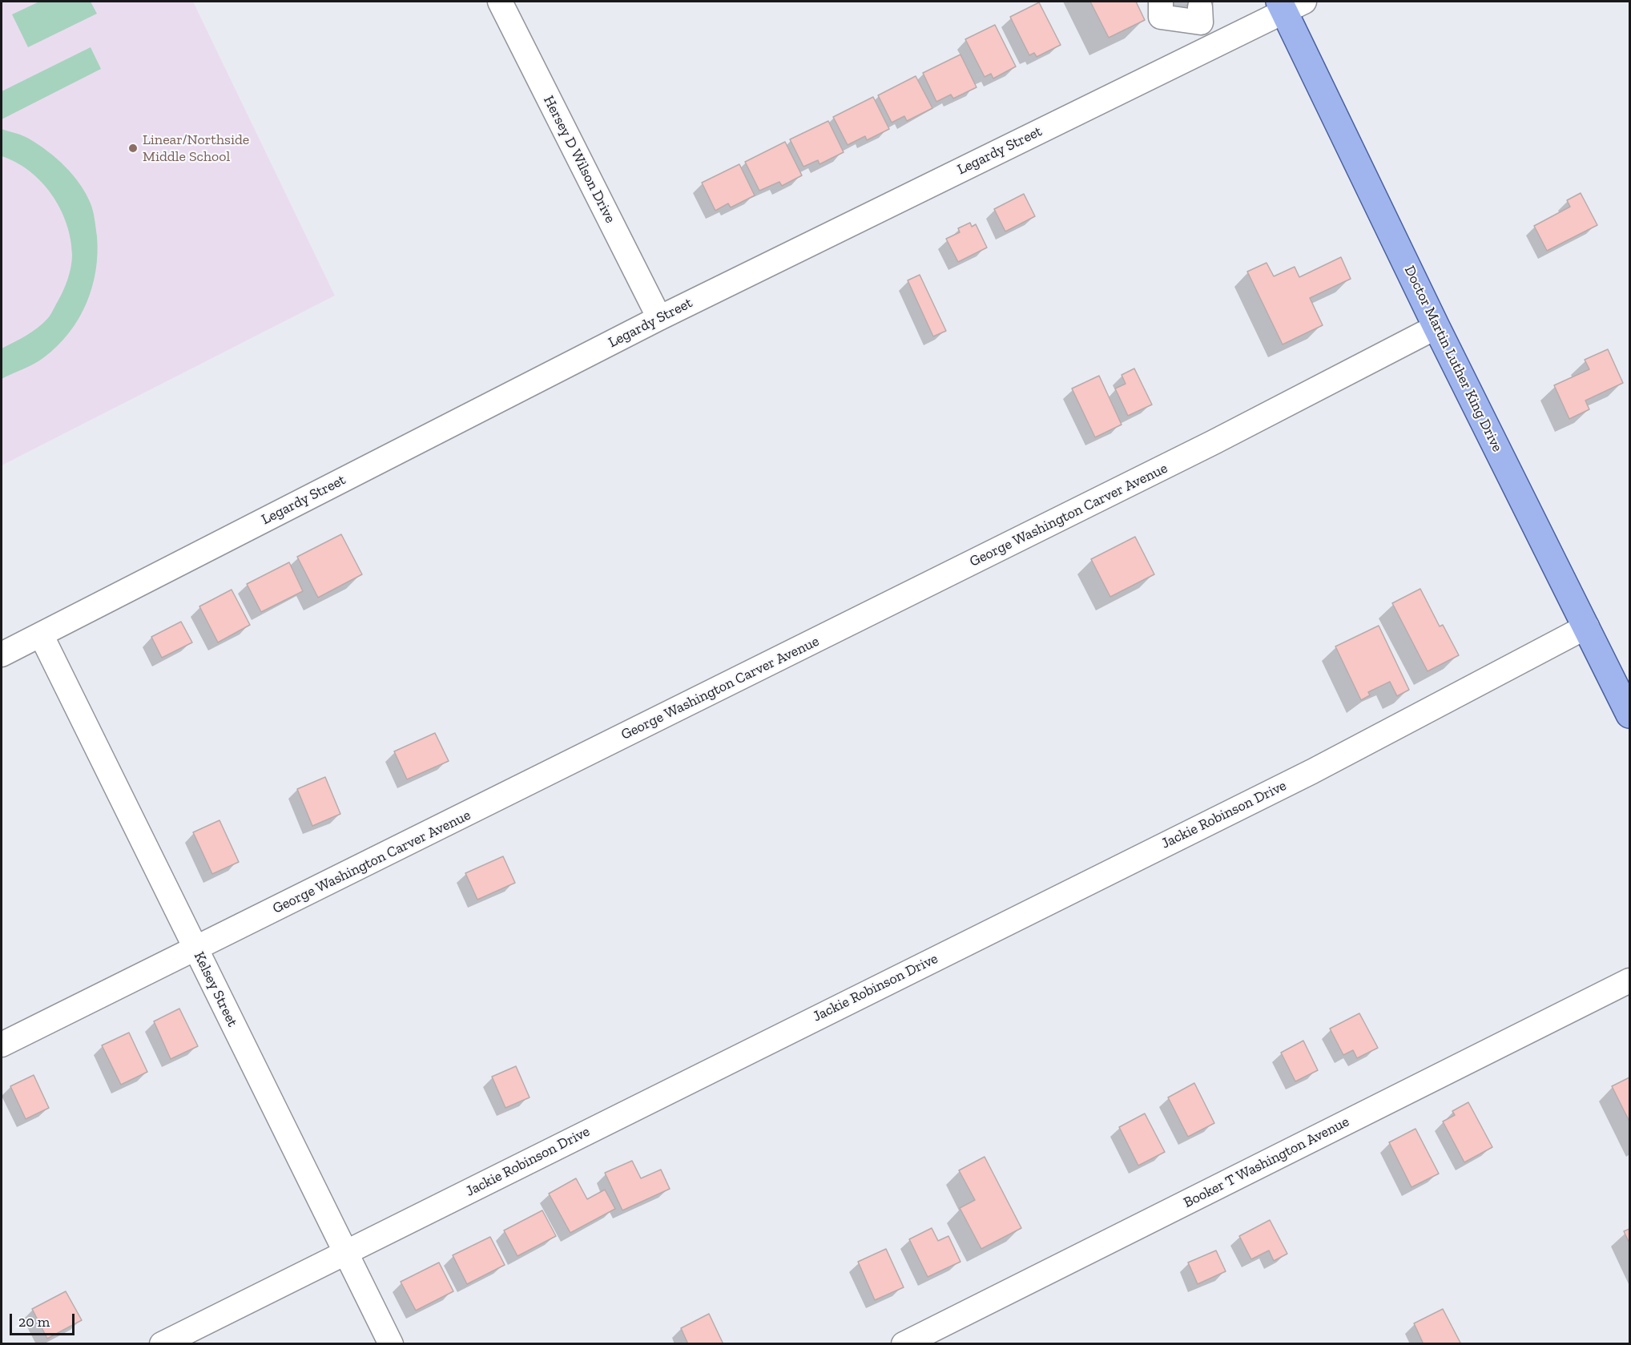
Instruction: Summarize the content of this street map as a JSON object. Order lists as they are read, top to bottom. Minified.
{"streets":{"main road":["Doctor Martin Luther King Drive"],"street":["Legardy Street","Hersey D Wilson Drive","George Washington Carver Avenue","Jackie Robinson Drive","Kelsey Street","Booker T Washington Avenue"]},"crossings":[["Legardy Street","Hersey D Wilson Drive"],["Legardy Street","Doctor Martin Luther King Drive"],["Legardy Street","Kelsey Street"],["Doctor Martin Luther King Drive","George Washington Carver Avenue"],["Doctor Martin Luther King Drive","Jackie Robinson Drive"],["George Washington Carver Avenue","Kelsey Street"],["Jackie Robinson Drive","Kelsey Street"]],"places":["Linear/Northside Middle School"],"scale_bar":"20 m"}
